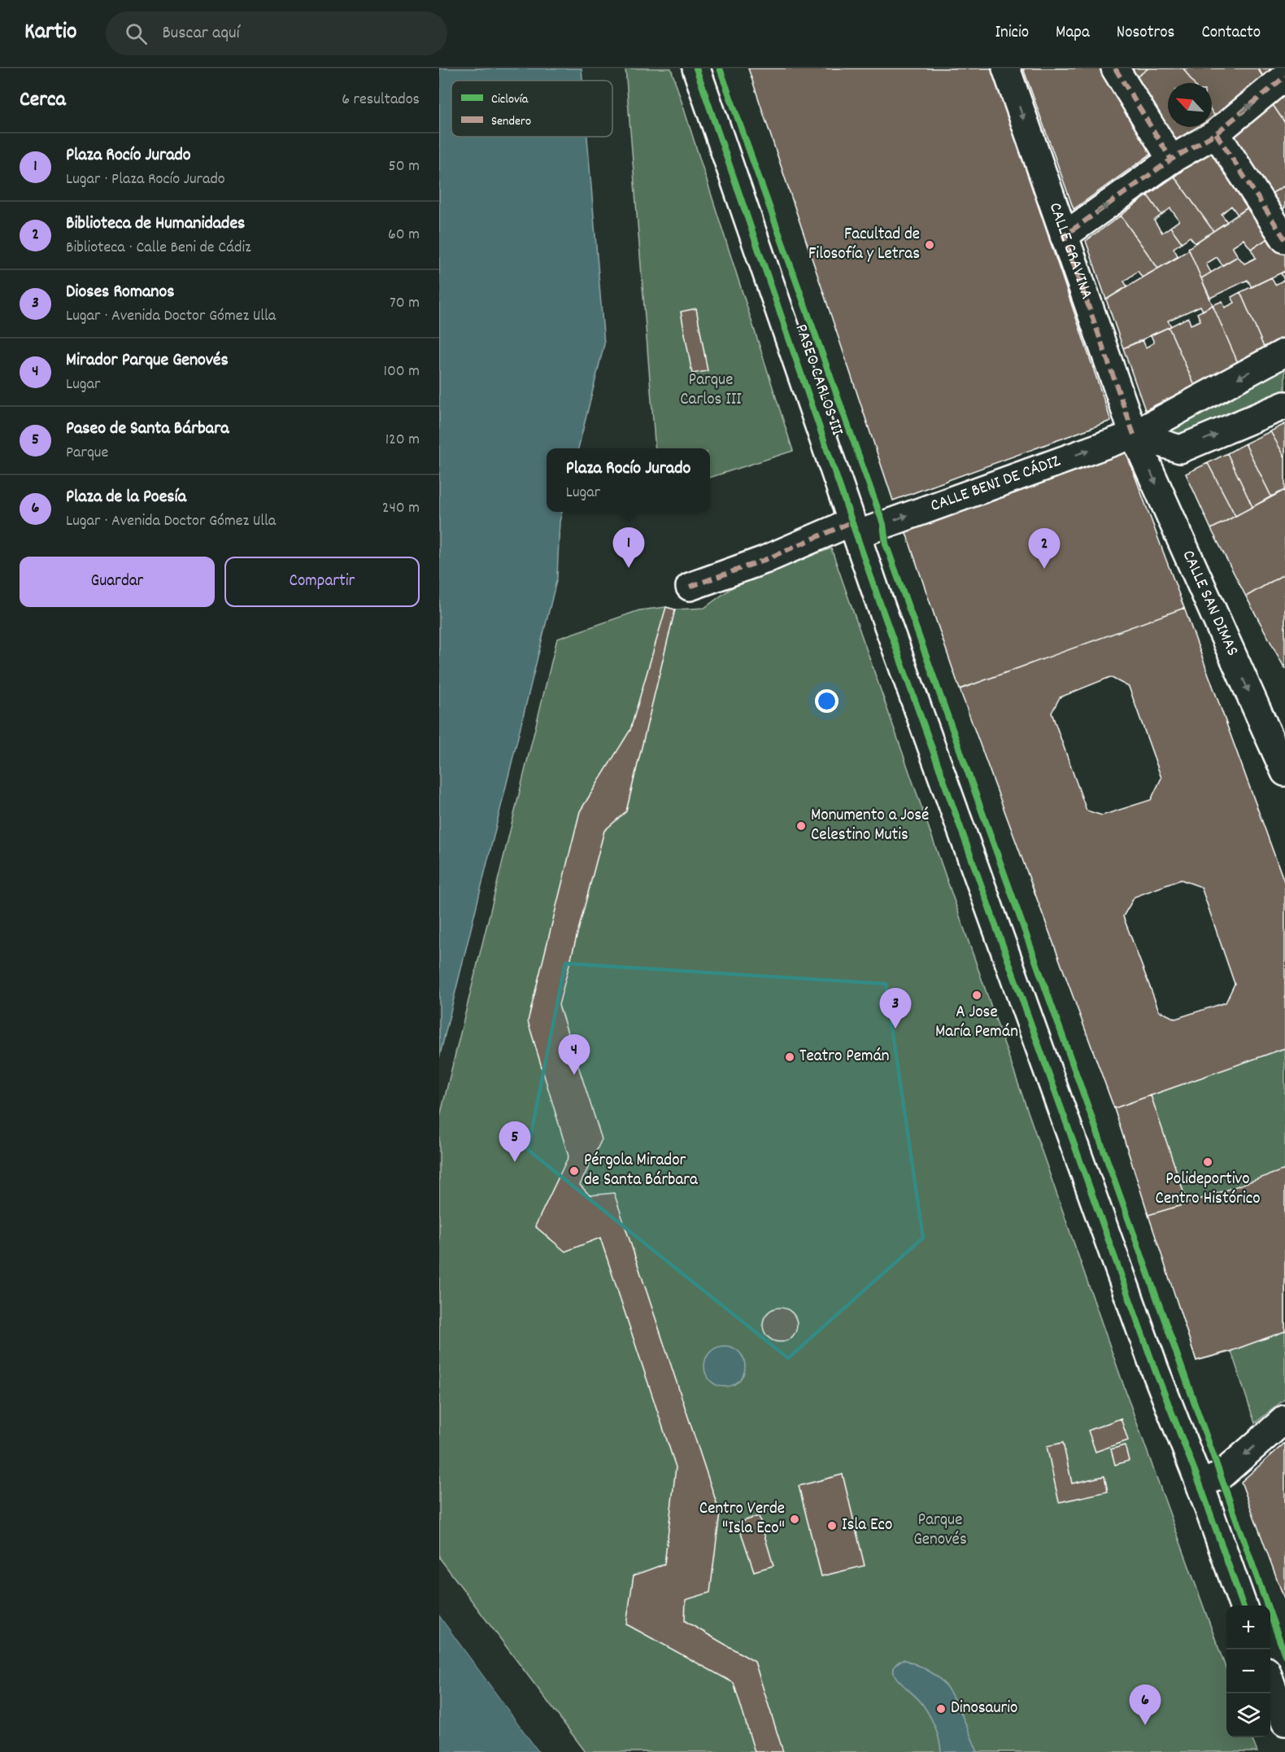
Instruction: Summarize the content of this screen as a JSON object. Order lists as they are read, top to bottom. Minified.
{"streets":{"street":["CALLE GRAVINA","PASEO CARLOS III","CALLE BENI DE CÁDIZ","CALLE SAN DIMAS"]},"crossings":[["CALLE GRAVINA","CALLE BENI DE CÁDIZ"],["CALLE GRAVINA","CALLE SAN DIMAS"],["PASEO CARLOS III","CALLE BENI DE CÁDIZ"],["CALLE BENI DE CÁDIZ","CALLE SAN DIMAS"]],"one_way":["CALLE SAN DIMAS"],"parks":["Parque Carlos III","Parque Genovés"],"places":["Facultad de Filosofía y Letras","Monumento a José Celestino Mutis","A Jose María Pemán","Teatro Pemán","Polideportivo Centro Histórico","Pérgola Mirador de Santa Bárbara","Centro Verde \"Isla Eco\"","Isla Eco","Dinosaurio"],"legend":["Ciclovía","Sendero"],"north":"top left","page":{"header":"Kartio","search":"Buscar aquí","nav":["Inicio","Mapa","Nosotros","Contacto"],"heading":["Cerca","6 resultados"],"list":[{"mark":"1","name":"Plaza Rocío Jurado","note":"Lugar · Plaza Rocío Jurado","value":"50 m"},{"mark":"2","name":"Biblioteca de Humanidades","note":"Biblioteca · Calle Beni de Cádiz","value":"60 m"},{"mark":"3","name":"Dioses Romanos","note":"Lugar · Avenida Doctor Gómez Ulla","value":"70 m"},{"mark":"4","name":"Mirador Parque Genovés","note":"Lugar","value":"100 m"},{"mark":"5","name":"Paseo de Santa Bárbara","note":"Parque","value":"120 m"},{"mark":"6","name":"Plaza de la Poesía","note":"Lugar · Avenida Doctor Gómez Ulla","value":"240 m"}],"popup":["Plaza Rocío Jurado","Lugar"],"pins":["1","2","3","4","5","6"],"buttons":["Guardar","Compartir"],"map_buttons":["+","−"]}}
